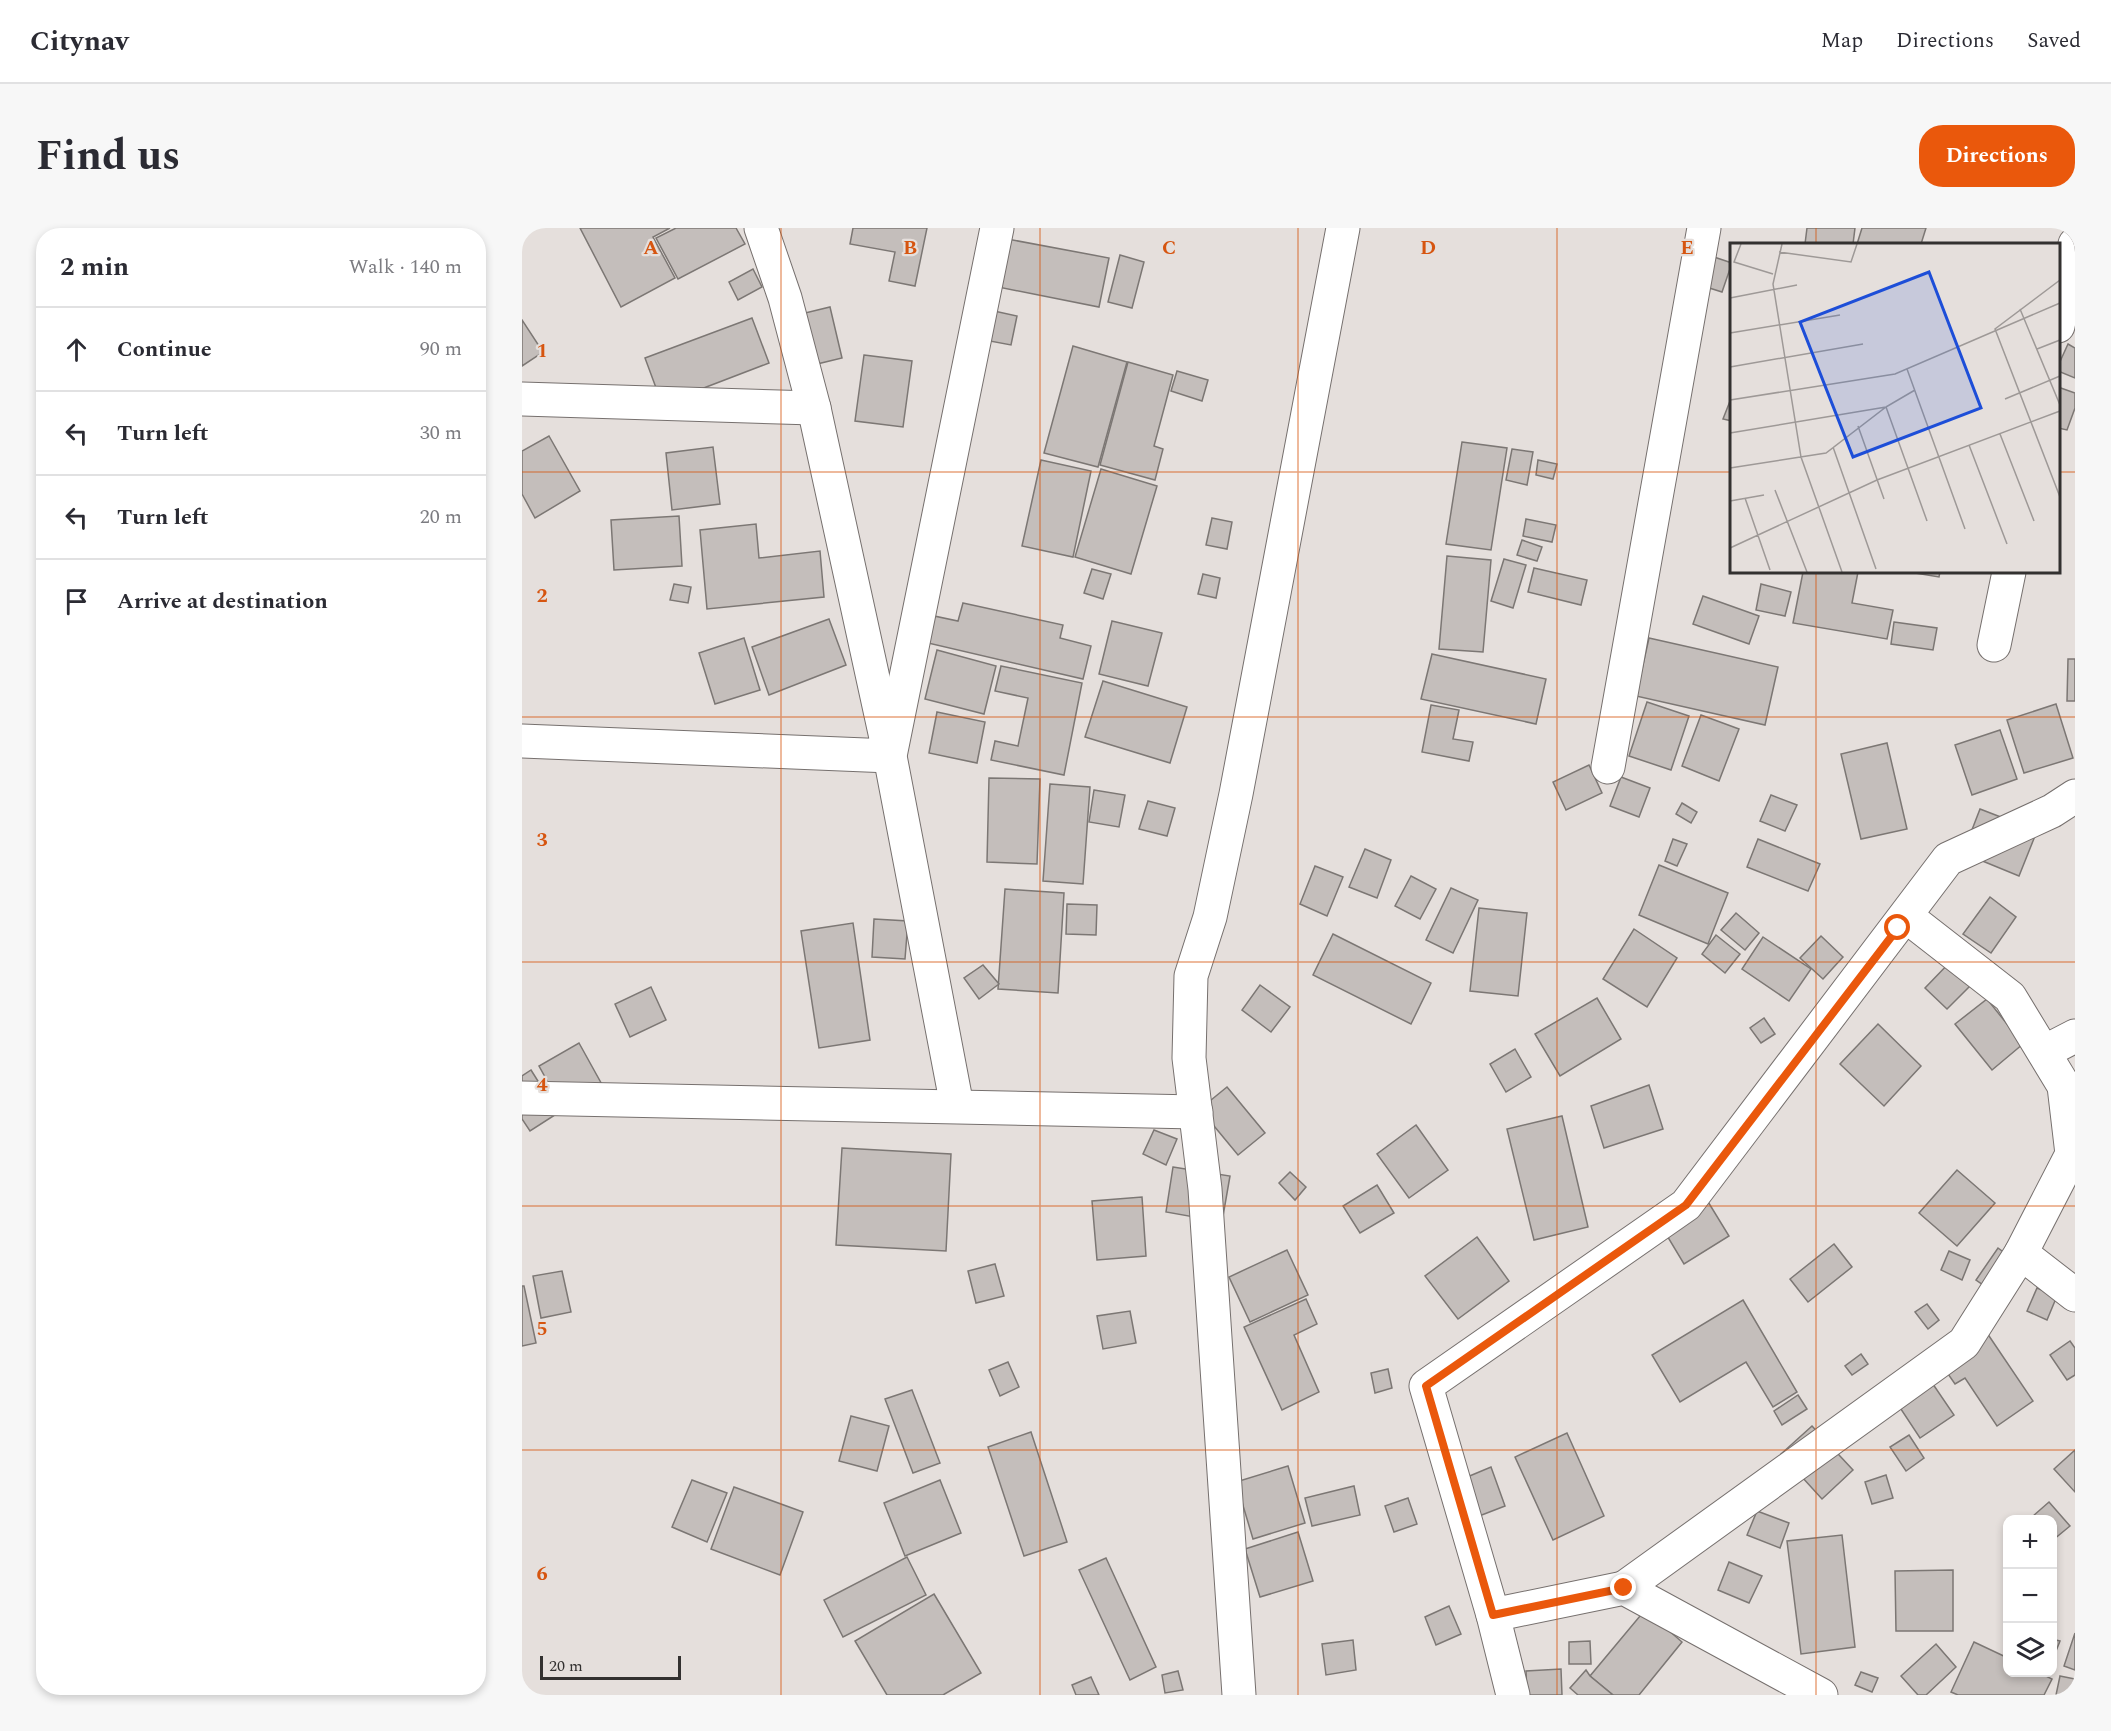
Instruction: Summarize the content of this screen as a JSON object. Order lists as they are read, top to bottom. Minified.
{"scale_bar":"20 m","page":{"header":"Citynav","nav":["Map","Directions","Saved"],"title":"Find us","buttons":"Directions","heading":["2 min","Walk · 140 m"],"list":[["Continue","90 m"],["Turn left","30 m"],["Turn left","20 m"],"Arrive at destination"],"map_buttons":["+","−"],"scale":"20 m"},"grid":{"columns":["A","B","C","D","E"],"rows":["1","2","3","4","5","6"]}}
